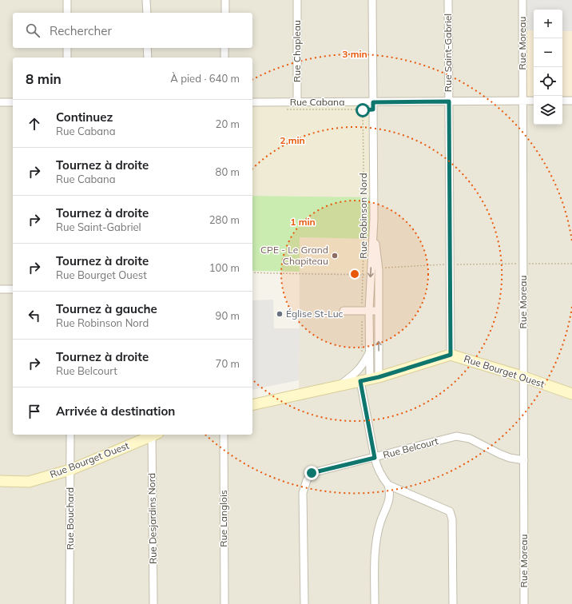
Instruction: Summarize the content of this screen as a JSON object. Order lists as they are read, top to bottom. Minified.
{"streets":{"street":["Rue Moreau","Rue Chapleau","Rue Saint-Gabriel","Rue Cabana","Rue Robinson Nord","Rue Bourget Ouest","Rue Belcourt","Rue Bouchard","Rue Desjardins Nord","Rue Langlois"]},"crossings":[["Rue Moreau","Rue Cabana"],["Rue Moreau","Rue Bourget Ouest"],["Rue Moreau","Rue Belcourt"],["Rue Chapleau","Rue Cabana"],["Rue Saint-Gabriel","Rue Cabana"],["Rue Saint-Gabriel","Rue Bourget Ouest"],["Rue Cabana","Rue Robinson Nord"],["Rue Robinson Nord","Rue Belcourt"],["Rue Bourget Ouest","Rue Bouchard"]],"places":["CPE - Le Grand Chapiteau","Église St-Luc"],"page":{"map_buttons":["+","−"],"search":"Rechercher","heading":["8 min","À pied · 640 m"],"list":[["Continuez","Rue Cabana","20 m"],["Tournez à droite","Rue Cabana","80 m"],["Tournez à droite","Rue Saint-Gabriel","280 m"],["Tournez à droite","Rue Bourget Ouest","100 m"],["Tournez à gauche","Rue Robinson Nord","90 m"],["Tournez à droite","Rue Belcourt","70 m"],"Arrivée à destination"]},"rings":["3 min","2 min","1 min"]}
